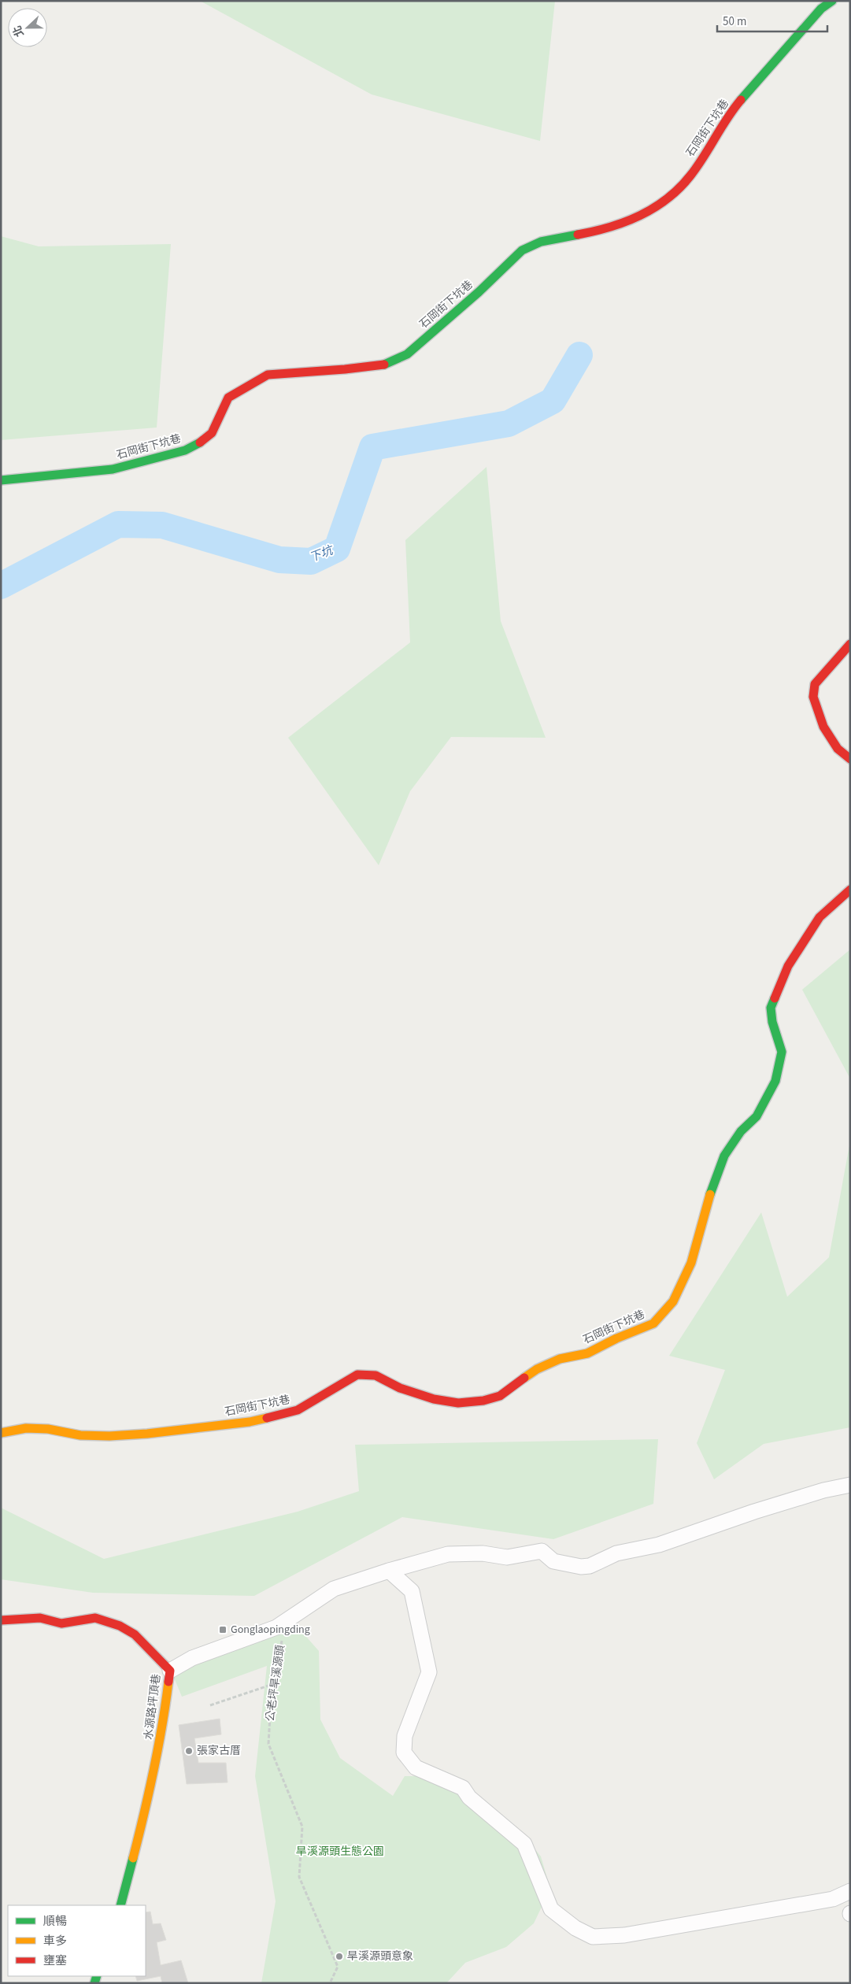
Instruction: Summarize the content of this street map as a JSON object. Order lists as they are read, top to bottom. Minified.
{"streets":{"street":["石岡街下坑巷","水源路坪頂巷"],"path":["公老坪旱溪源頭"]},"water":["下坑"],"parks":["旱溪源頭生態公園"],"places":{"transit":["Gonglaopingding"],"other":["張家古厝","旱溪源頭意象"]},"legend":["順暢","車多","壅塞"],"scale_bar":"50 m","north":"left"}
